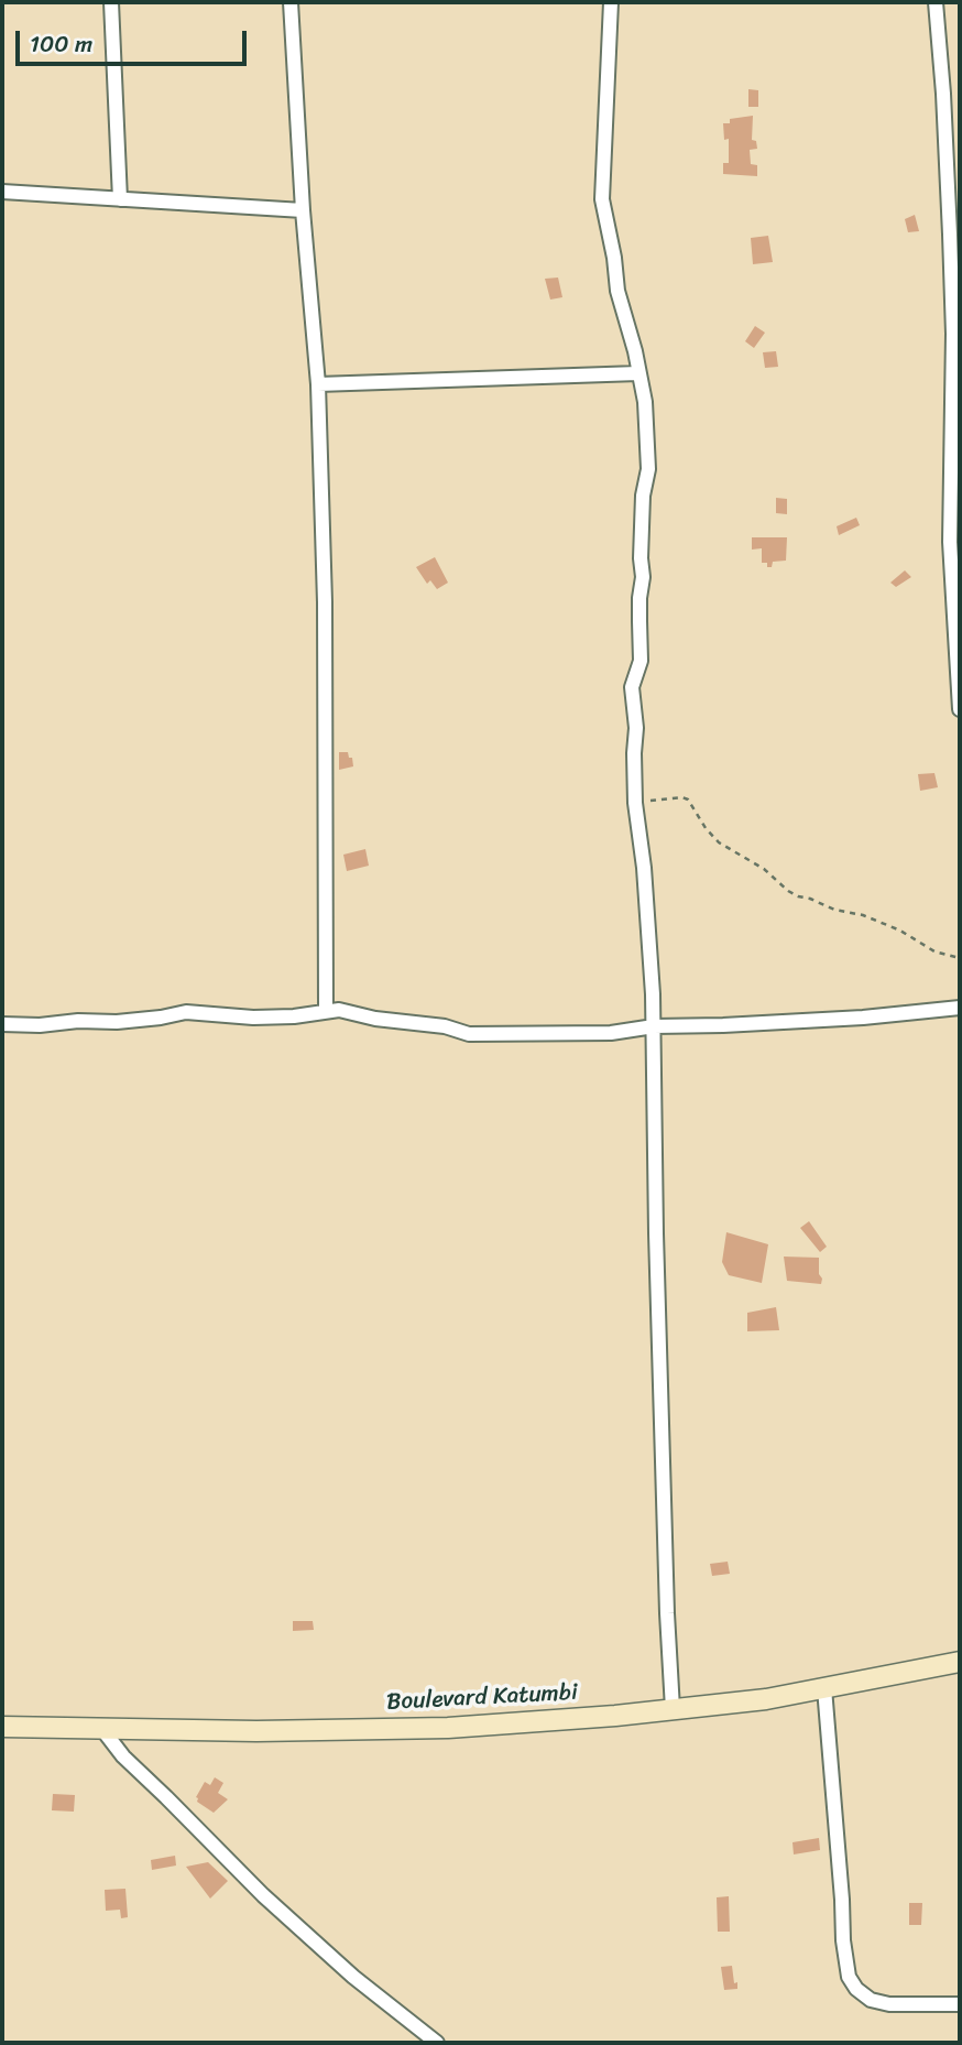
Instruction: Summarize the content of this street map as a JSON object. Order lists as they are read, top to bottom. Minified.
{"streets":{"street":["Boulevard Katumbi"]},"scale_bar":"100 m"}
